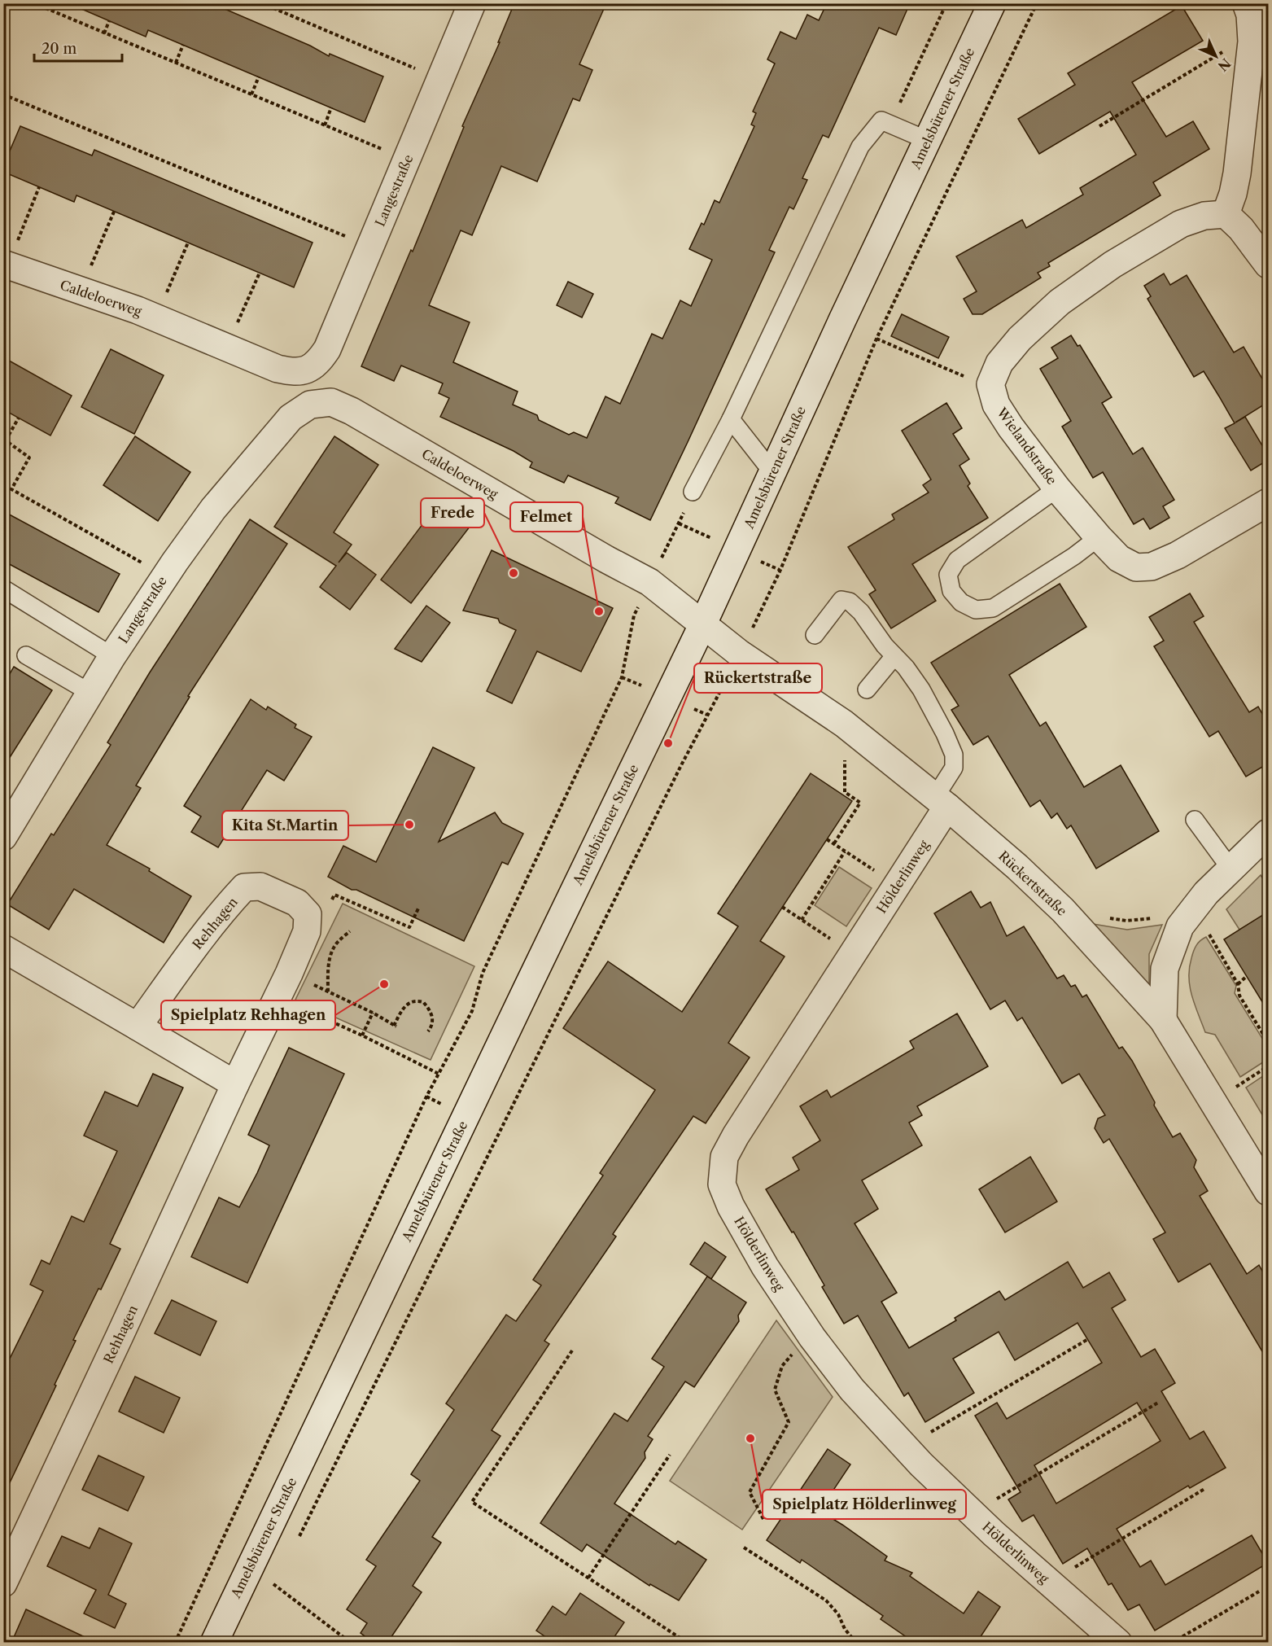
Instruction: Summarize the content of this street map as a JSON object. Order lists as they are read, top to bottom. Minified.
{"streets":{"street":["Amelsbürener Straße","Langestraße","Caldeloerweg","Wielandstraße","Hölderlinweg","Rückertstraße","Rehhagen"]},"crossings":[["Amelsbürener Straße","Caldeloerweg"],["Amelsbürener Straße","Rückertstraße"],["Langestraße","Caldeloerweg"],["Caldeloerweg","Rückertstraße"],["Hölderlinweg","Rückertstraße"]],"places":["Frede","Felmet","Rückertstraße","Kita St.Martin","Spielplatz Rehhagen","Spielplatz Hölderlinweg"],"scale_bar":"20 m","north":"bottom right"}
